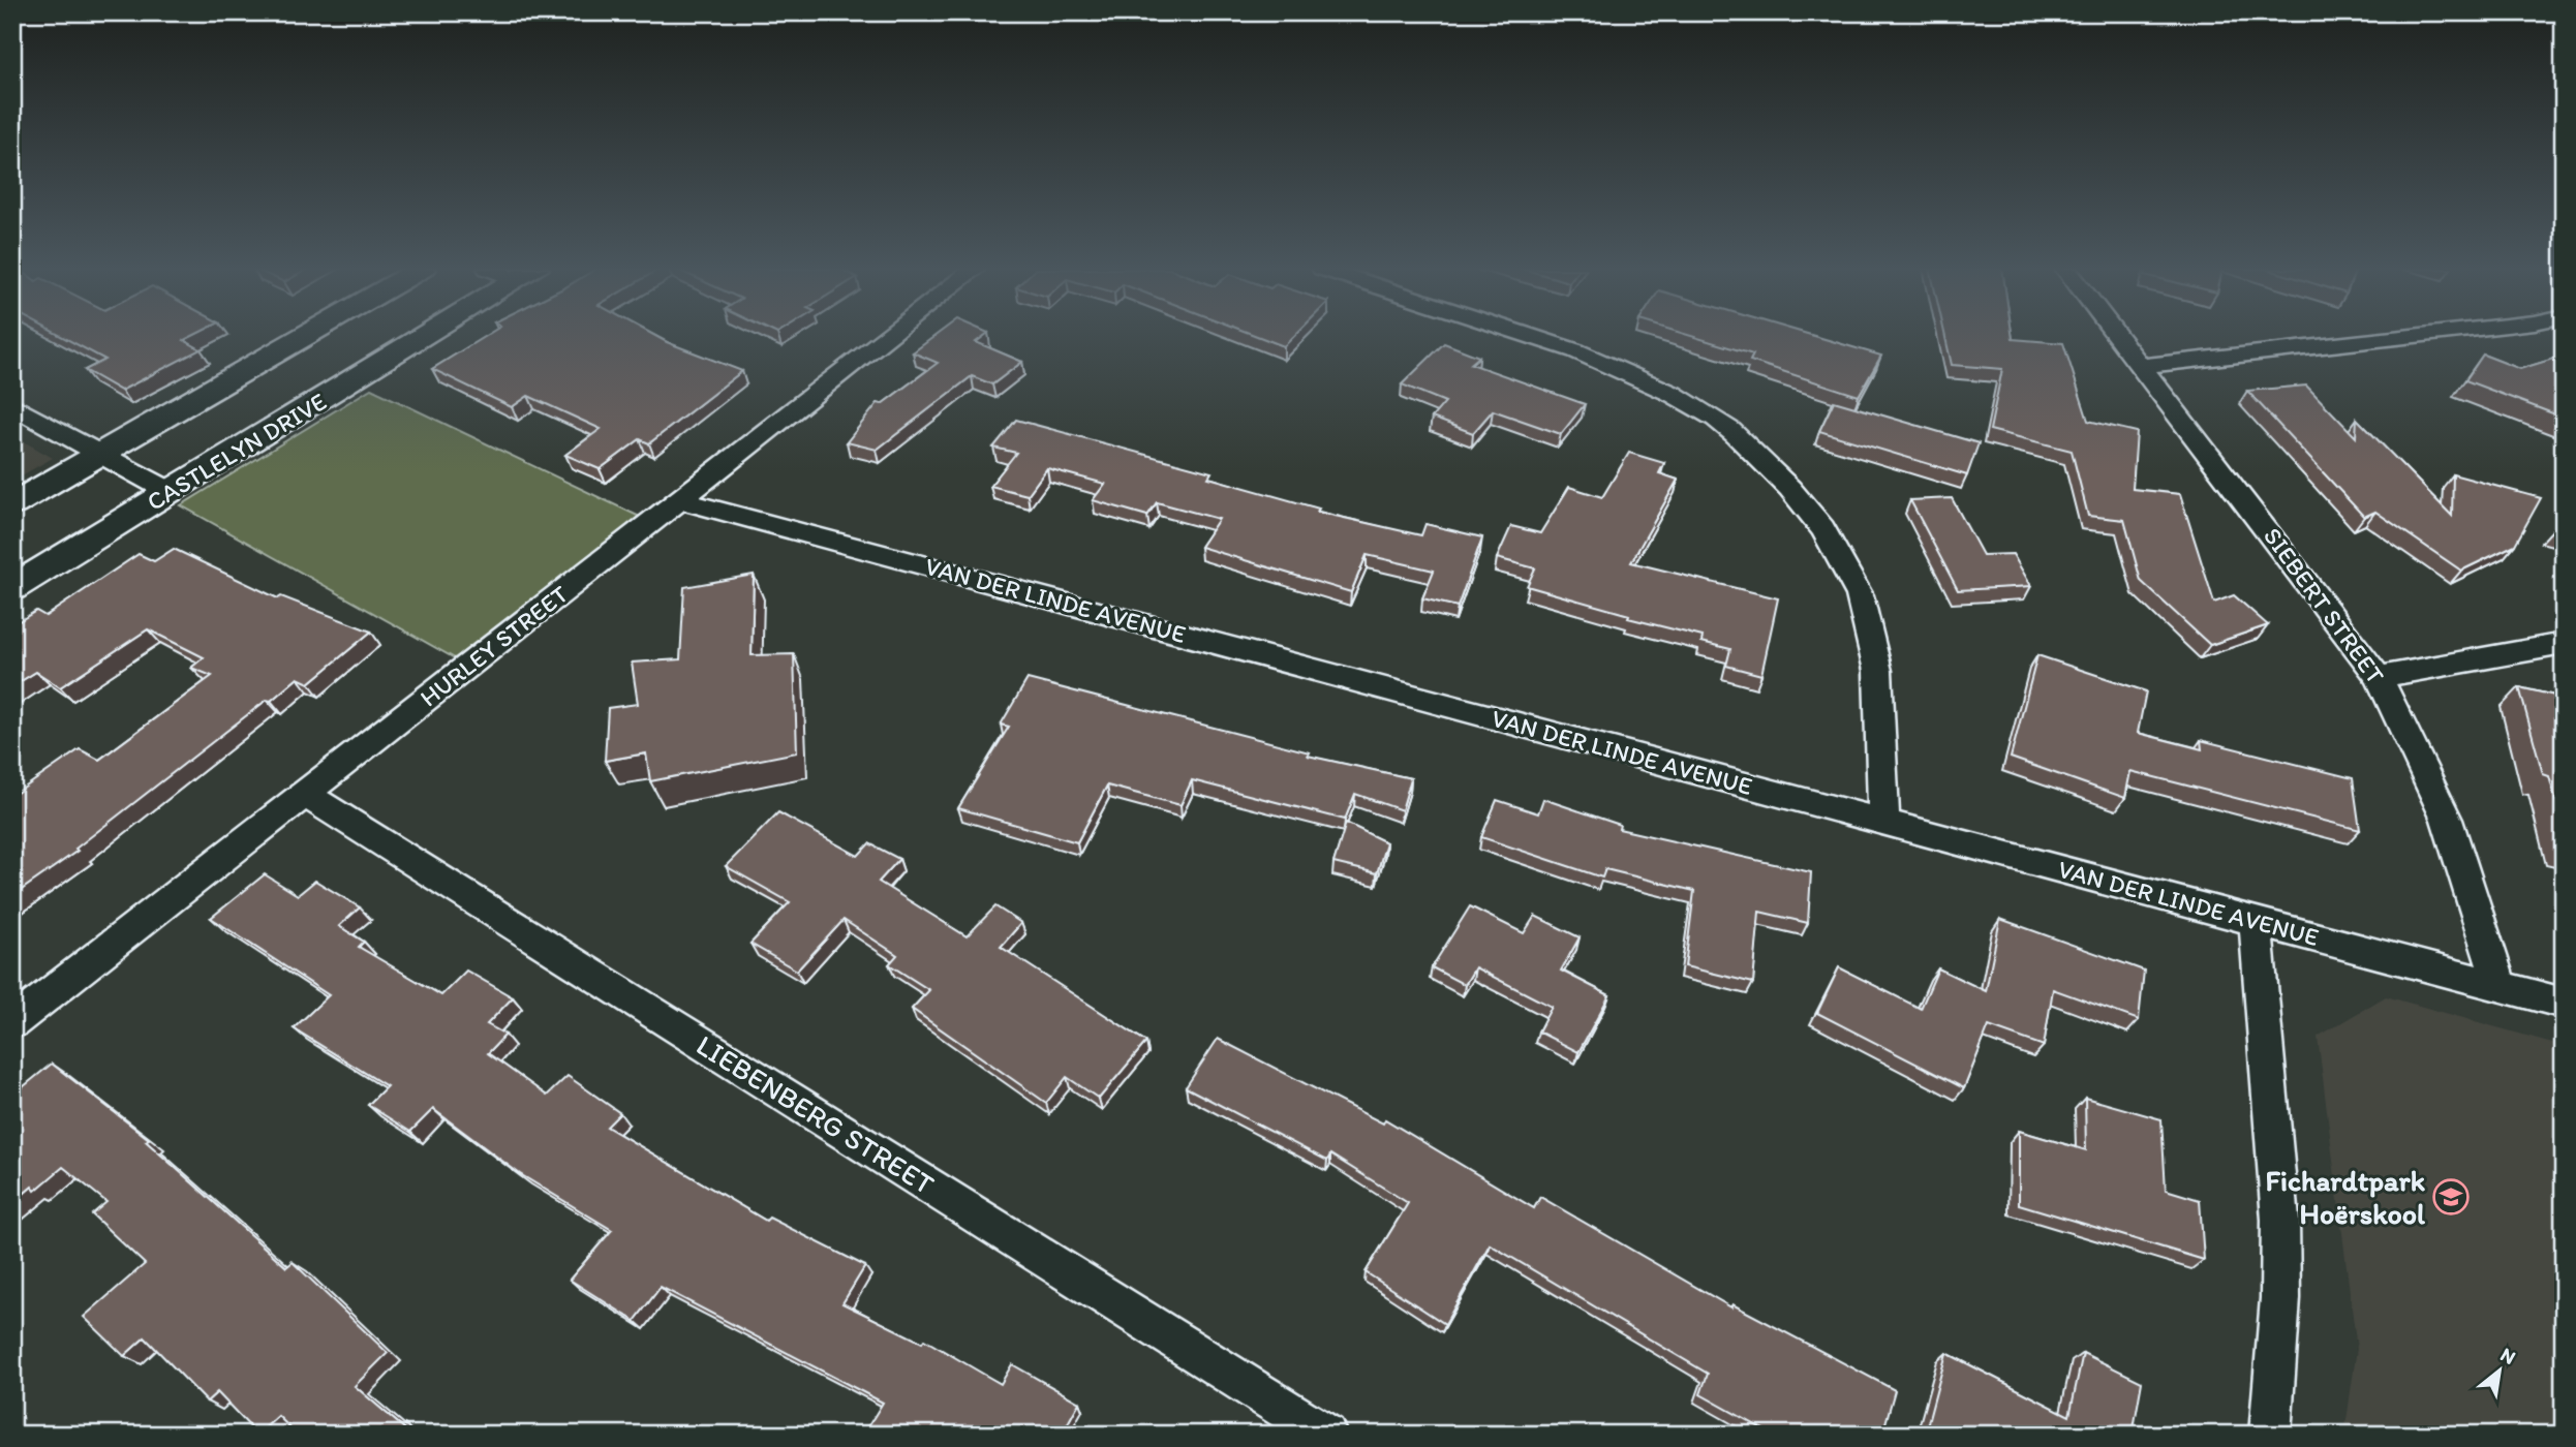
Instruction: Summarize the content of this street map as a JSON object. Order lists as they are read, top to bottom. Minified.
{"streets":{"street":["CASTLELYN DRIVE","VAN DER LINDE AVENUE","SIEBERT STREET","HURLEY STREET","LIEBENBERG STREET"]},"crossings":[["VAN DER LINDE AVENUE","SIEBERT STREET"],["VAN DER LINDE AVENUE","HURLEY STREET"],["HURLEY STREET","LIEBENBERG STREET"]],"places":{"school or university":["Fichardtpark Hoërskool"]},"north":"top right"}
